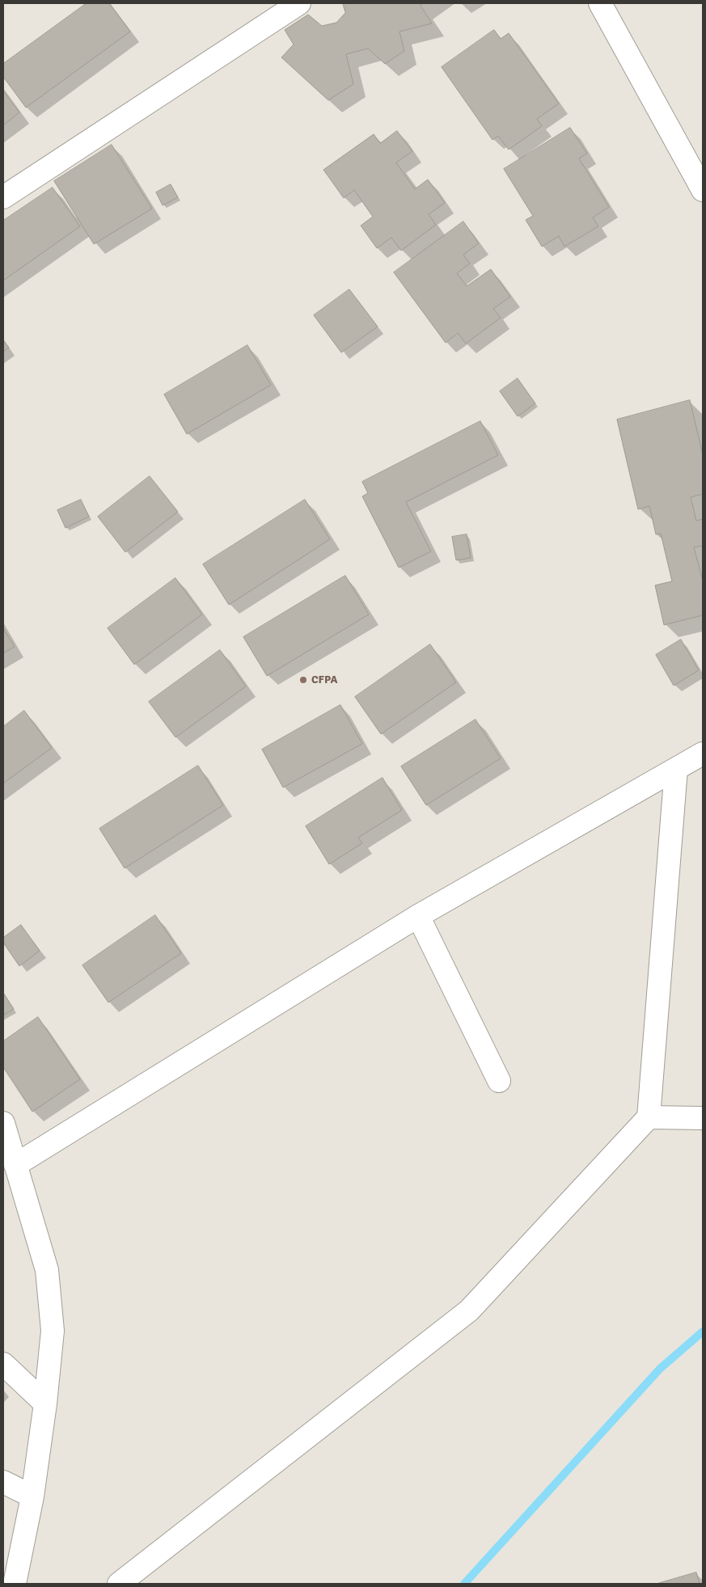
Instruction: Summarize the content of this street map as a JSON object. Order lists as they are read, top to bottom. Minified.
{"places":["CFPA"]}
